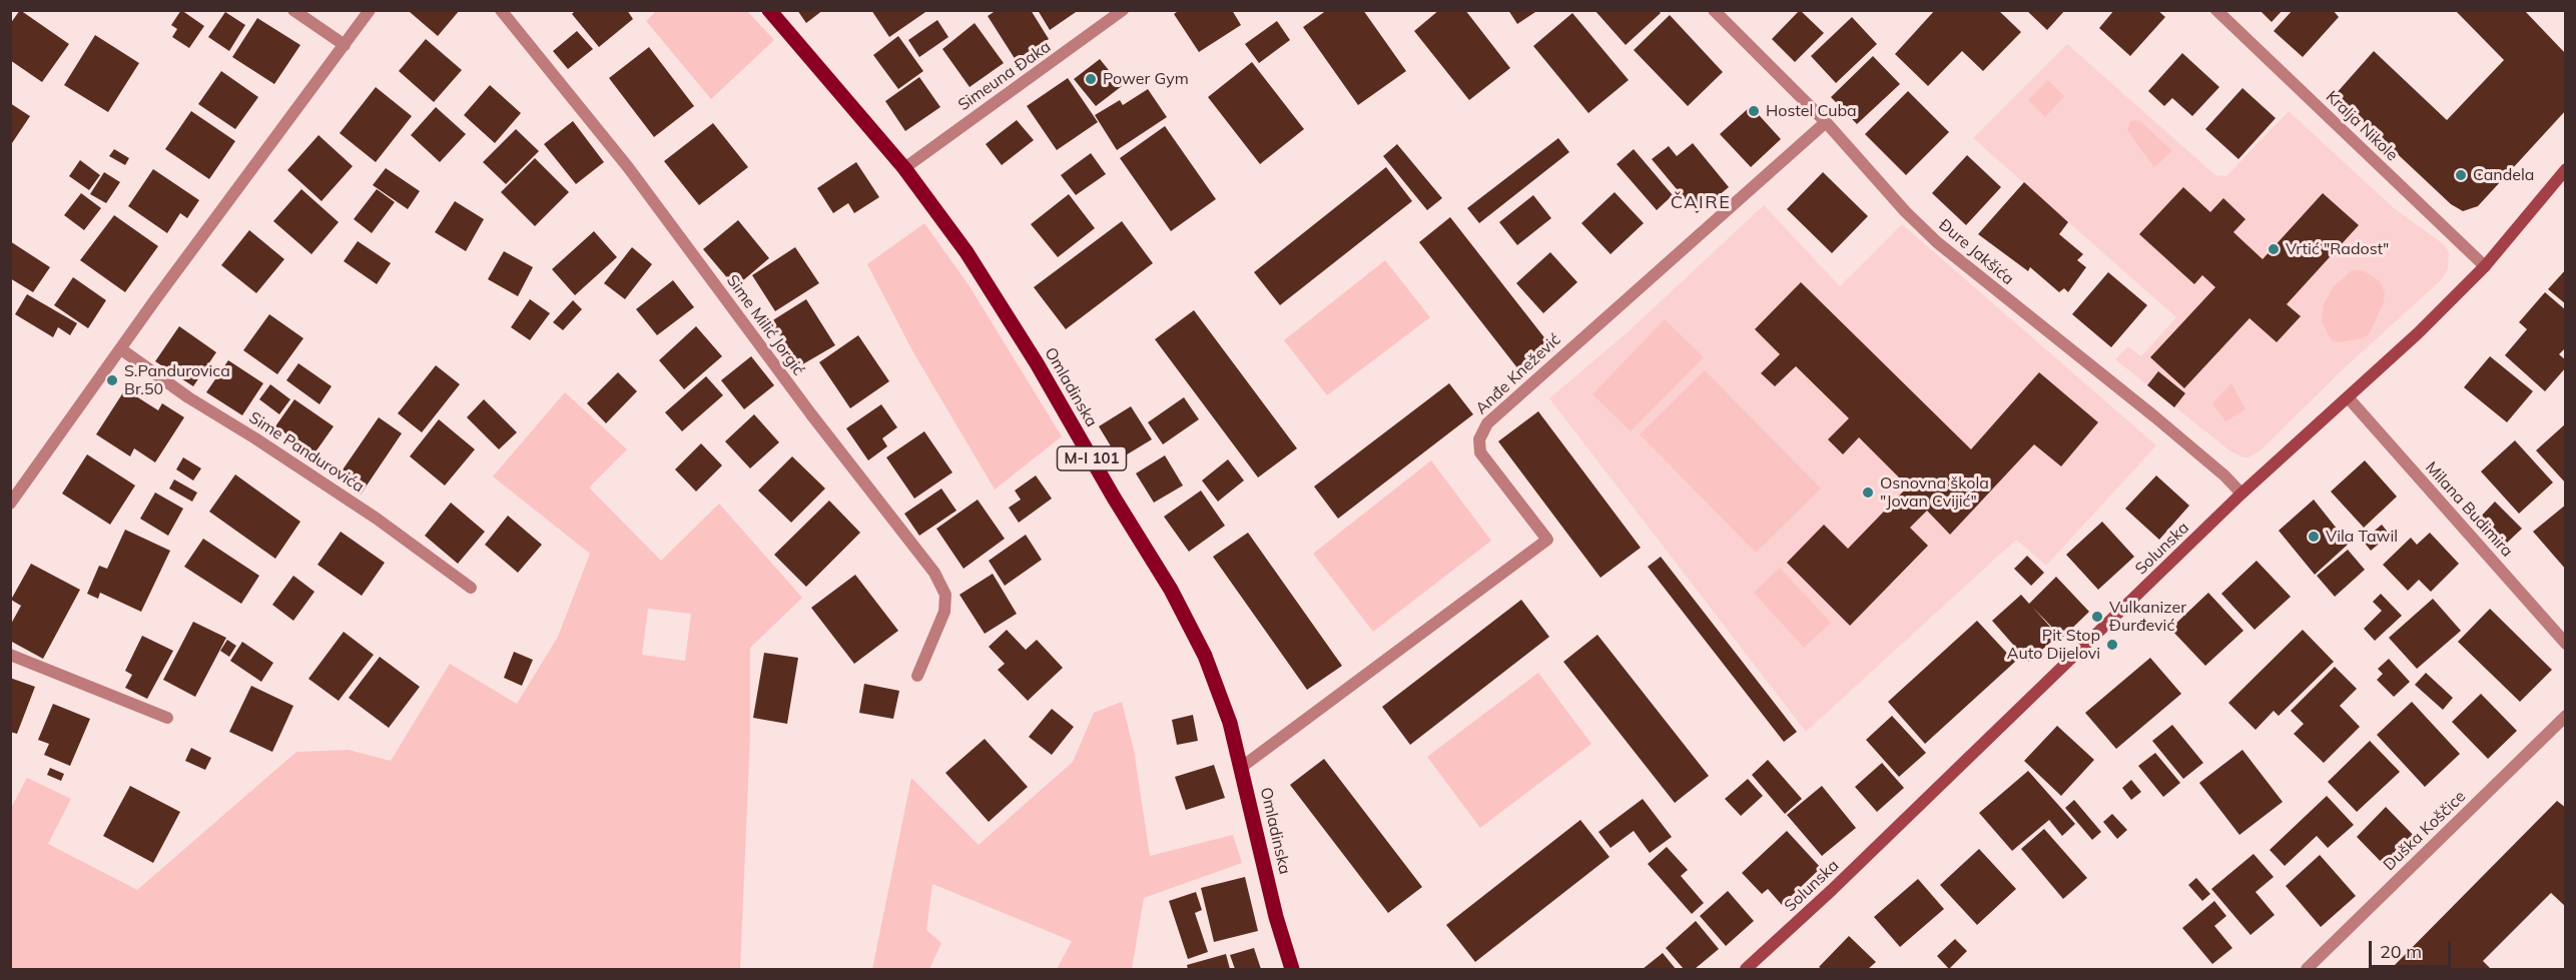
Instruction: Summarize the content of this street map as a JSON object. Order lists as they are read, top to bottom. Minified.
{"streets":{"main road":["Omladinska","M-I 101"],"street":["Simeuna Đaka","Kralja Nikole","Đure Jakšića","Sime Milić Jorgić","Anđe Knežević","Sime Pandurovića","Milana Budimira","Solunska","Duška Koščice"]},"crossings":[["Simeuna Đaka","Omladinska"],["Kralja Nikole","Solunska"],["Đure Jakšića","Anđe Knežević"],["Đure Jakšića","Solunska"],["Anđe Knežević","Omladinska"],["Milana Budimira","Solunska"]],"districts":["ČAIRE"],"places":["Power Gym","Hostel Cuba","Candela","Vrtić \"Radost\"","S.Pandurovica Br.50","Osnovna škola \"Jovan Cvijić\"","Vila Tawil","Vulkanizer Đurđević","Pit Stop Auto Dijelovi"],"scale_bar":"20 m"}
